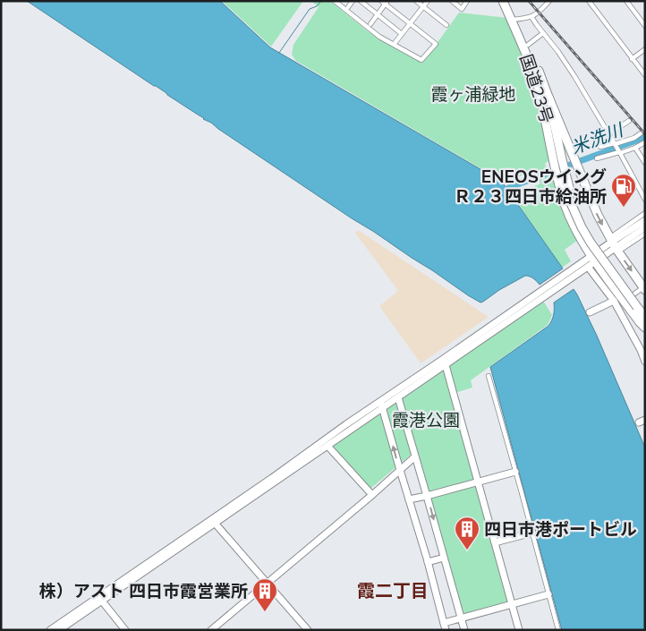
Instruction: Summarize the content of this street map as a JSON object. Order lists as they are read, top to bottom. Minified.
{"streets":{"highway":["国道23号"]},"districts":["霞二丁目"],"water":["米洗川"],"parks":["霞ヶ浦緑地","霞港公園"],"places":{"fuel station":["ENEOSウイング Ｒ２３四日市給油所"],"building":["四日市港ポートビル","株）アスト 四日市霞営業所"]}}
